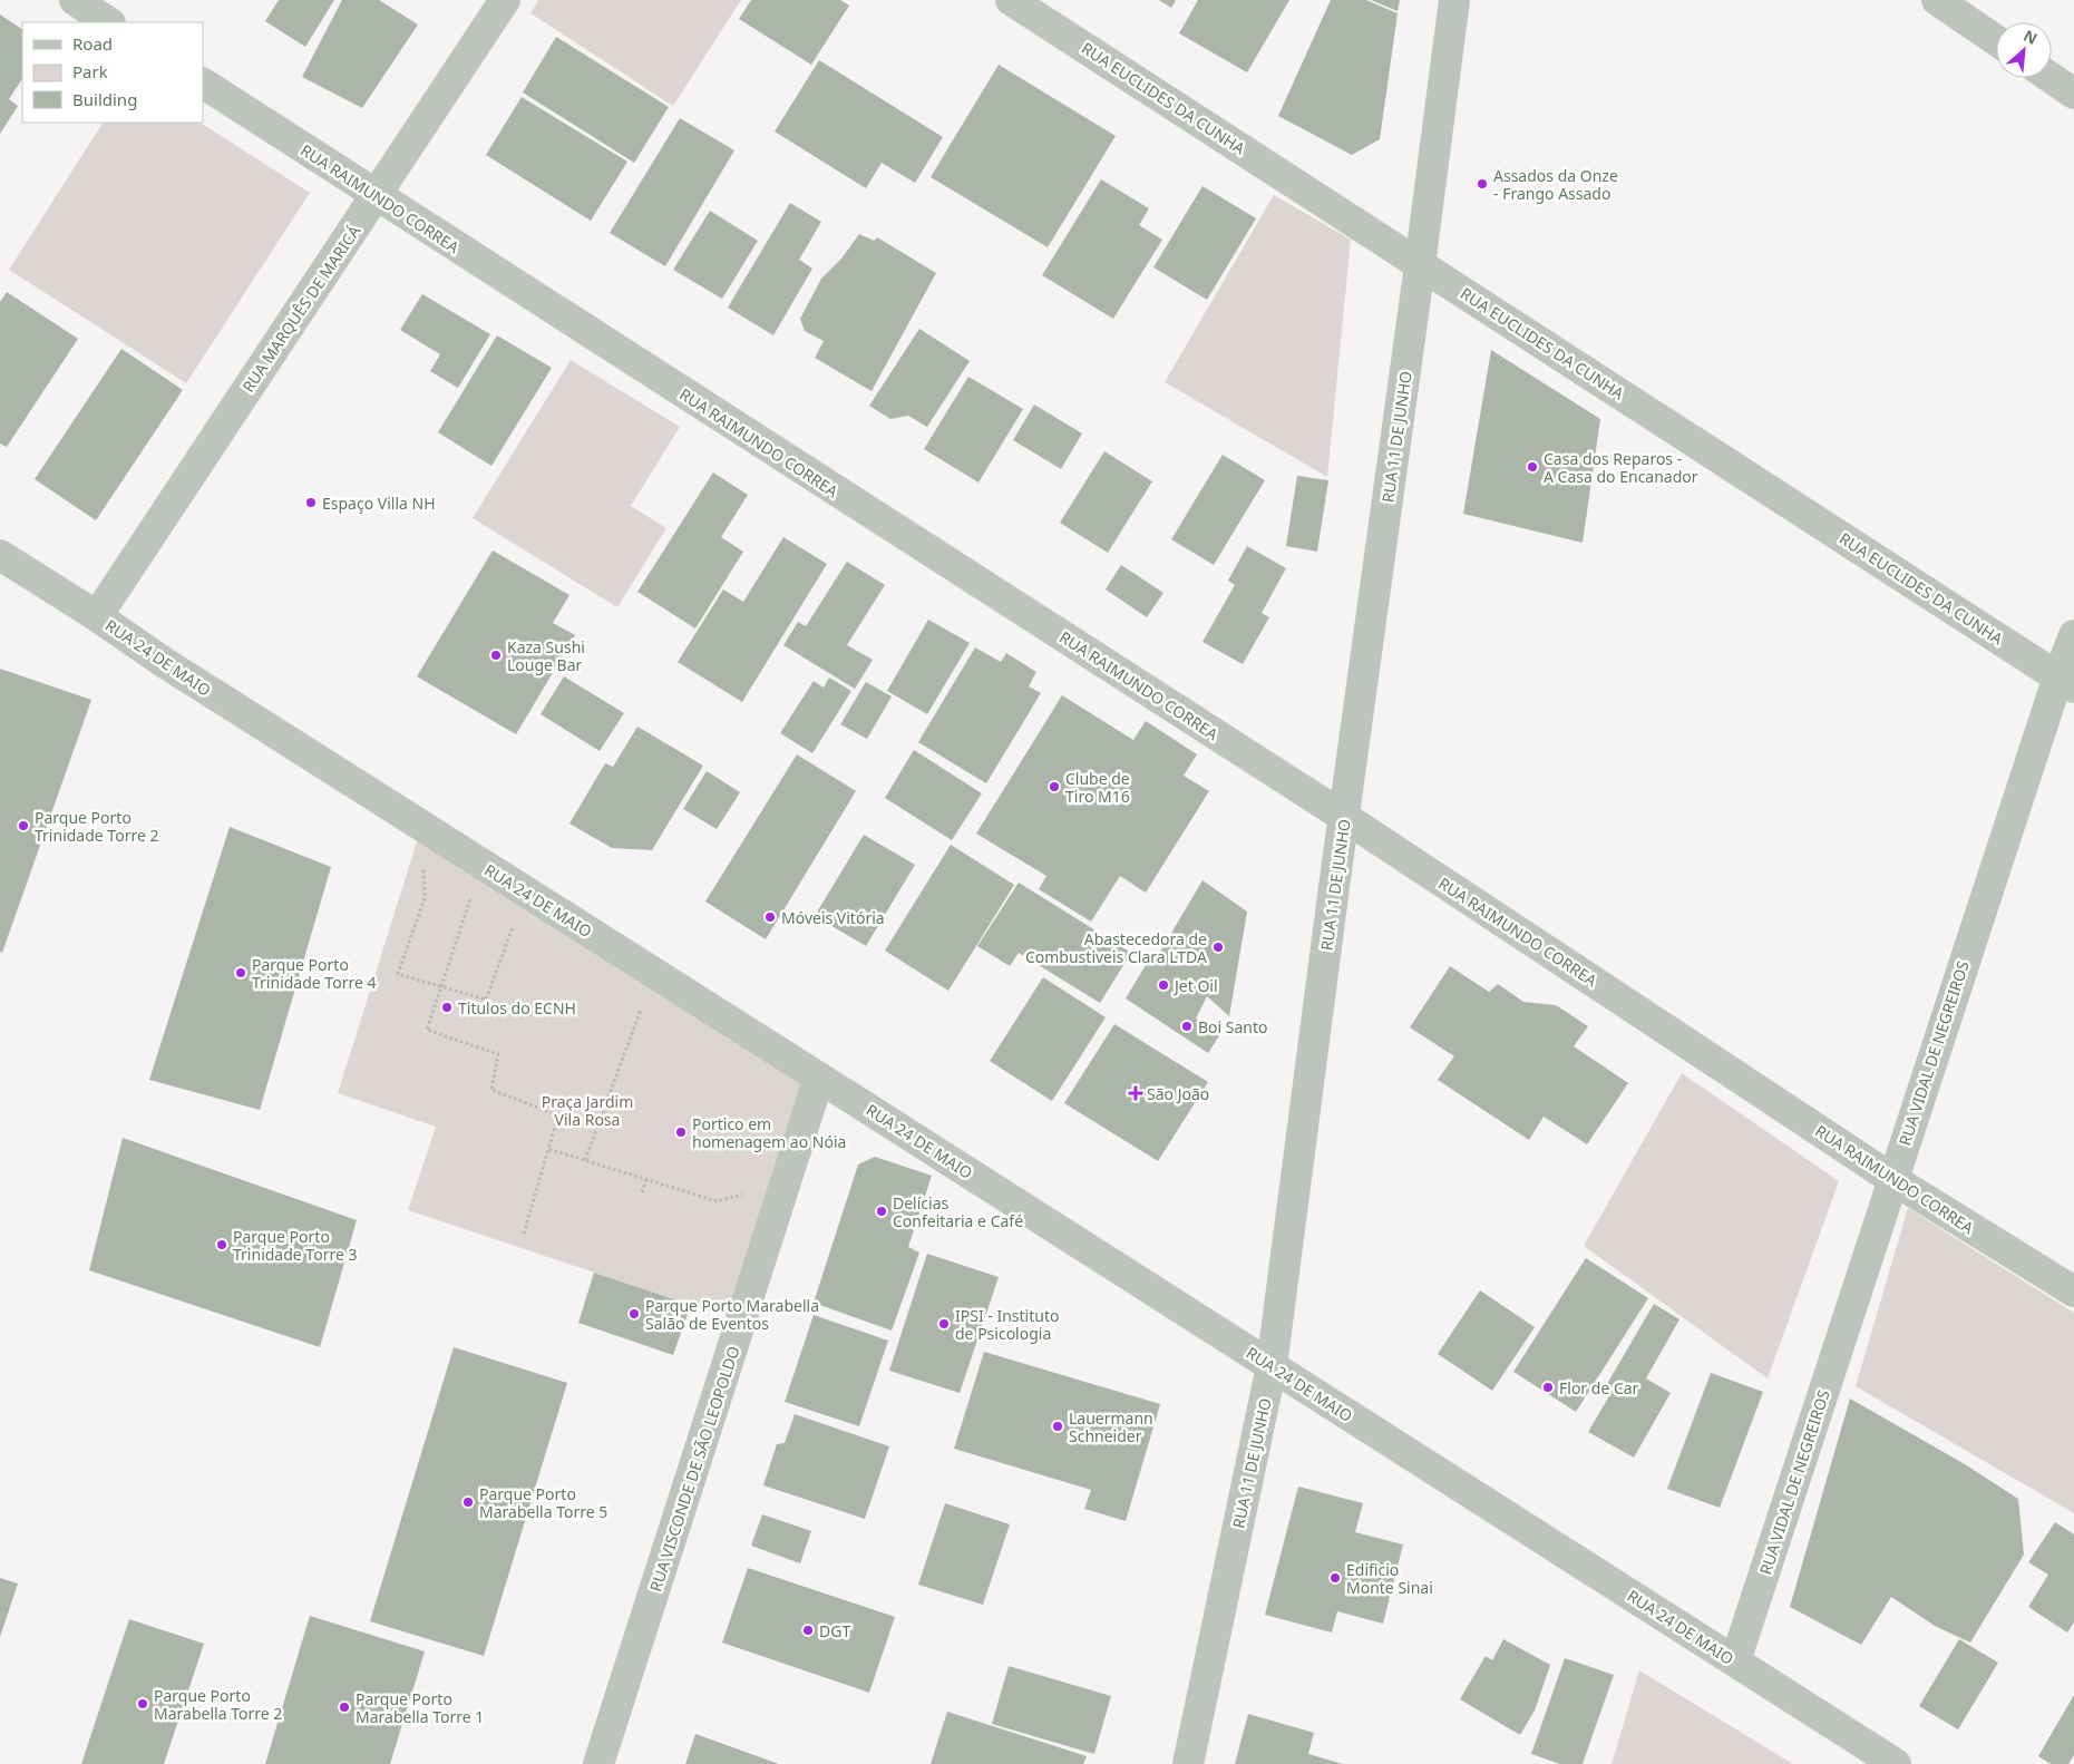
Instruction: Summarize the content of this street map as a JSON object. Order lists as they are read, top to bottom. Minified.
{"streets":{"street":["RUA EUCLIDES DA CUNHA","RUA RAIMUNDO CORREA","RUA MARQUÊS DE MARICÁ","RUA 11 DE JUNHO","RUA 24 DE MAIO","RUA VIDAL DE NEGREIROS","RUA VISCONDE DE SÃO LEOPOLDO"]},"crossings":[["RUA EUCLIDES DA CUNHA","RUA 11 DE JUNHO"],["RUA EUCLIDES DA CUNHA","RUA VIDAL DE NEGREIROS"],["RUA RAIMUNDO CORREA","RUA MARQUÊS DE MARICÁ"],["RUA RAIMUNDO CORREA","RUA 11 DE JUNHO"],["RUA RAIMUNDO CORREA","RUA VIDAL DE NEGREIROS"],["RUA MARQUÊS DE MARICÁ","RUA 24 DE MAIO"],["RUA 11 DE JUNHO","RUA 24 DE MAIO"],["RUA 24 DE MAIO","RUA VIDAL DE NEGREIROS"],["RUA 24 DE MAIO","RUA VISCONDE DE SÃO LEOPOLDO"]],"parks":["Praça Jardim Vila Rosa"],"places":{"other":["Assados da Onze - Frango Assado","Casa dos Reparos - A Casa do Encanador","Espaço Villa NH","Kaza Sushi Louge Bar","Clube de Tiro M16","Parque Porto Trinidade Torre 2","Móveis Vitória","Abastecedora de Combustiveis Clara LTDA","Parque Porto Trinidade Torre 4","Jet Oil","Titulos do ECNH","Boi Santo","Portico em homenagem ao Nóia","Delícias Confeitaria e Café","Parque Porto Trinidade Torre 3","Parque Porto Marabella Salão de Eventos","IPSI - Instituto de Psicologia","Flor de Car","Lauermann Schneider","Parque Porto Marabella Torre 5","Edificio Monte Sinai","DGT","Parque Porto Marabella Torre 2","Parque Porto Marabella Torre 1"],"health":["São João"]},"legend":["Road","Park","Building"],"north":"top right"}
